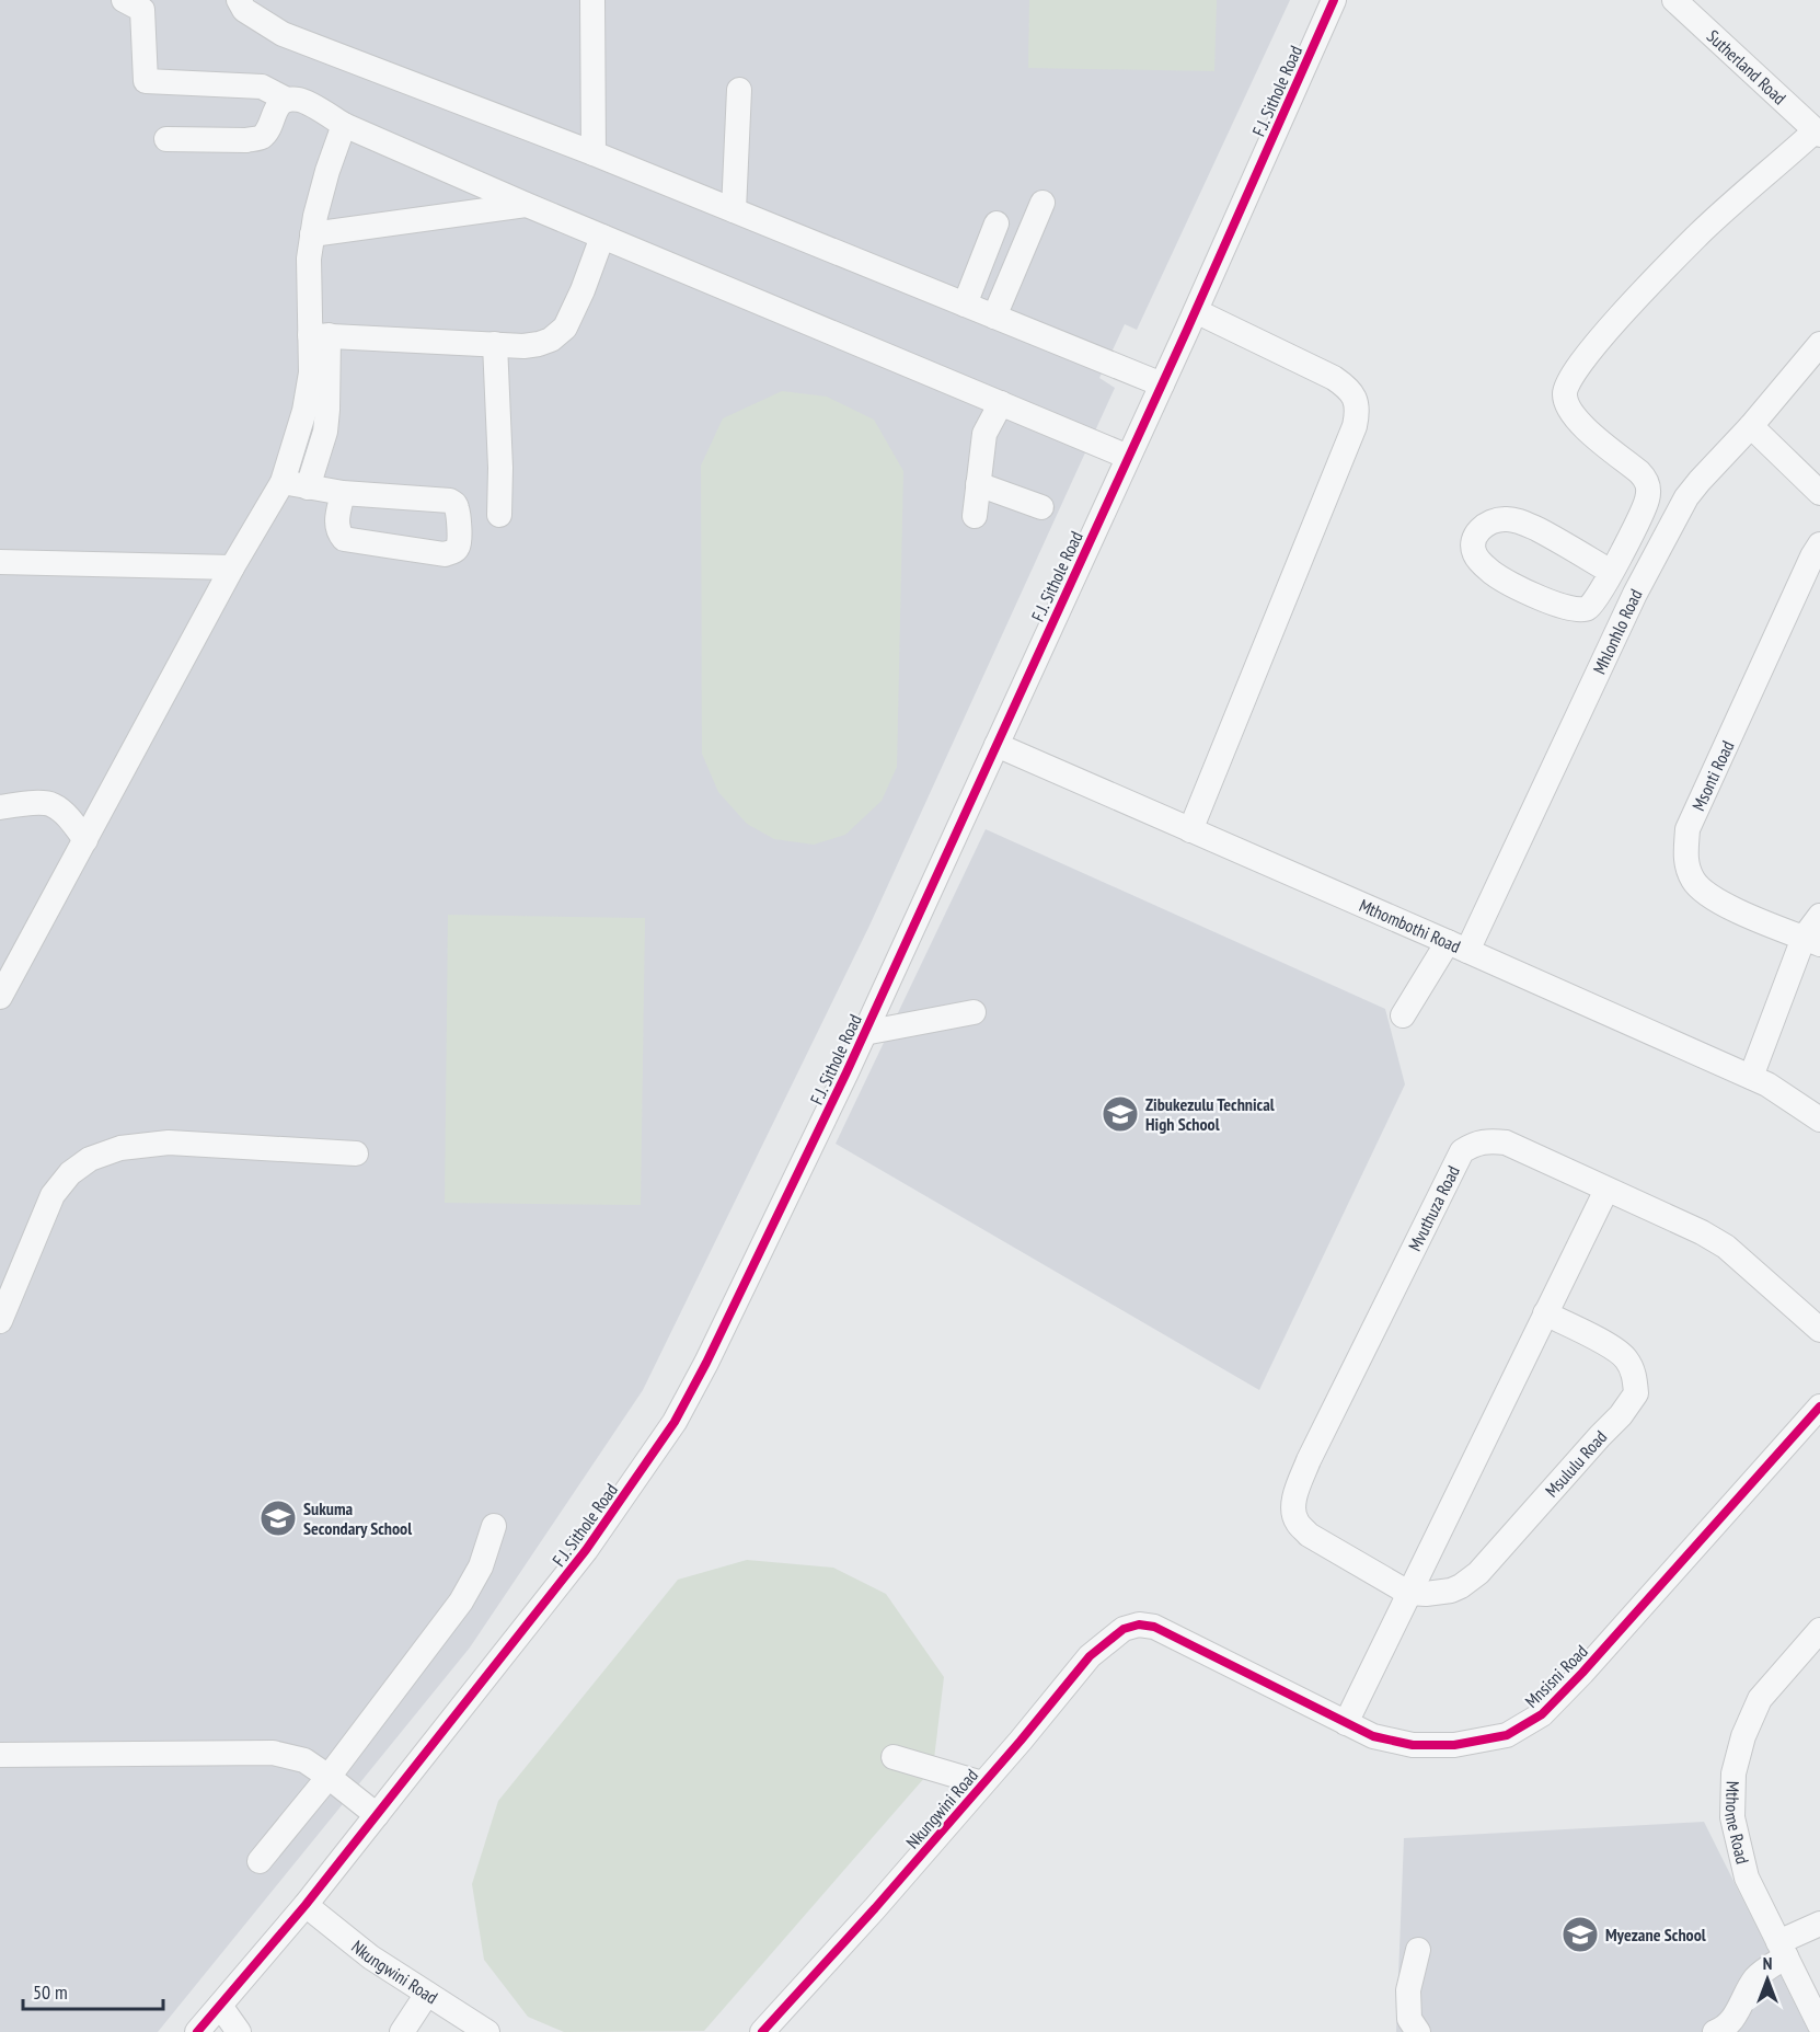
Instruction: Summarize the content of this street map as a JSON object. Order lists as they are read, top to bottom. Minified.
{"streets":{"street":["Sutherland Road","F.J. Sithole Road","Mhlonhlo Road","Msonti Road","Mthombothi Road","Mvuthuza Road","Msululu Road","Mnsisni Road","Nkungwini Road","Mthome Road"]},"crossings":[["F.J. Sithole Road","Mthombothi Road"],["F.J. Sithole Road","Nkungwini Road"],["Mhlonhlo Road","Mthombothi Road"],["Mvuthuza Road","Msululu Road"],["Mnsisni Road","Nkungwini Road"]],"places":{"school or university":["Zibukezulu Technical High School","Sukuma Secondary School","Myezane School"]},"scale_bar":"50 m","north":"top"}
